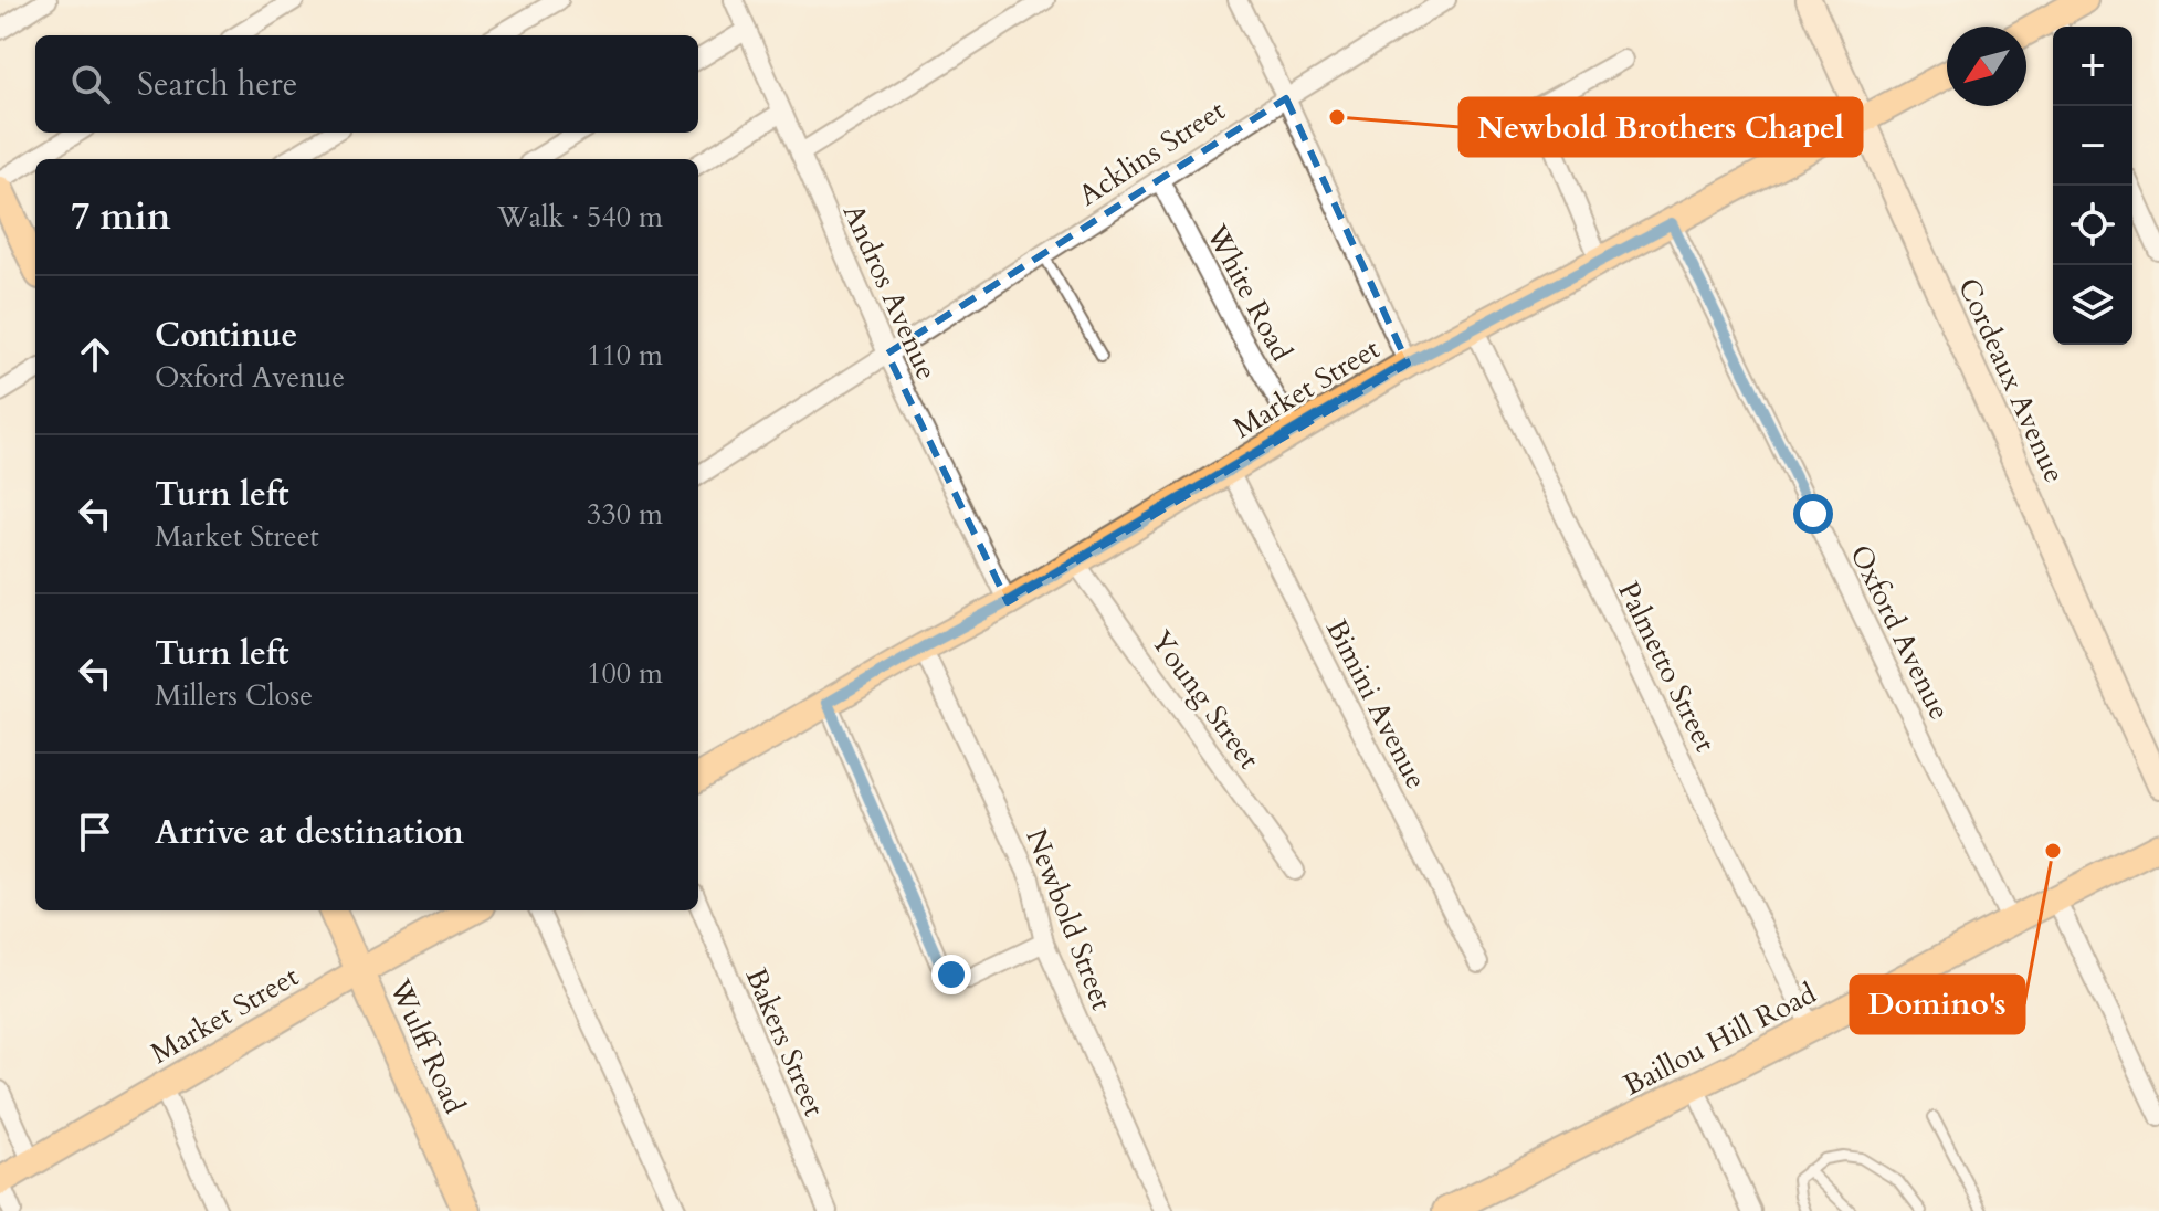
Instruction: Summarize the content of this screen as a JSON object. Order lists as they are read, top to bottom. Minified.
{"streets":{"main road":["Market Street","Baillou Hill Road","Wulff Road"],"street":["Acklins Street","Andros Avenue","White Road","Cordeaux Avenue","Oxford Avenue","Palmetto Street","Young Street","Bimini Avenue","Newbold Street","Bakers Street"]},"crossings":[["Acklins Street","Andros Avenue"],["Acklins Street","White Road"],["Andros Avenue","Market Street"],["White Road","Market Street"],["Cordeaux Avenue","Market Street"],["Market Street","Oxford Avenue"],["Market Street","Palmetto Street"],["Market Street","Young Street"],["Market Street","Bimini Avenue"],["Market Street","Newbold Street"],["Market Street","Wulff Road"],["Oxford Avenue","Baillou Hill Road"],["Palmetto Street","Baillou Hill Road"]],"places":["Newbold Brothers Chapel","Domino's"],"north":"bottom left","page":{"map_buttons":["+","−"],"search":"Search here","heading":["7 min","Walk · 540 m"],"list":[["Continue","Oxford Avenue","110 m"],["Turn left","Market Street","330 m"],["Turn left","Millers Close","100 m"],"Arrive at destination"]}}
